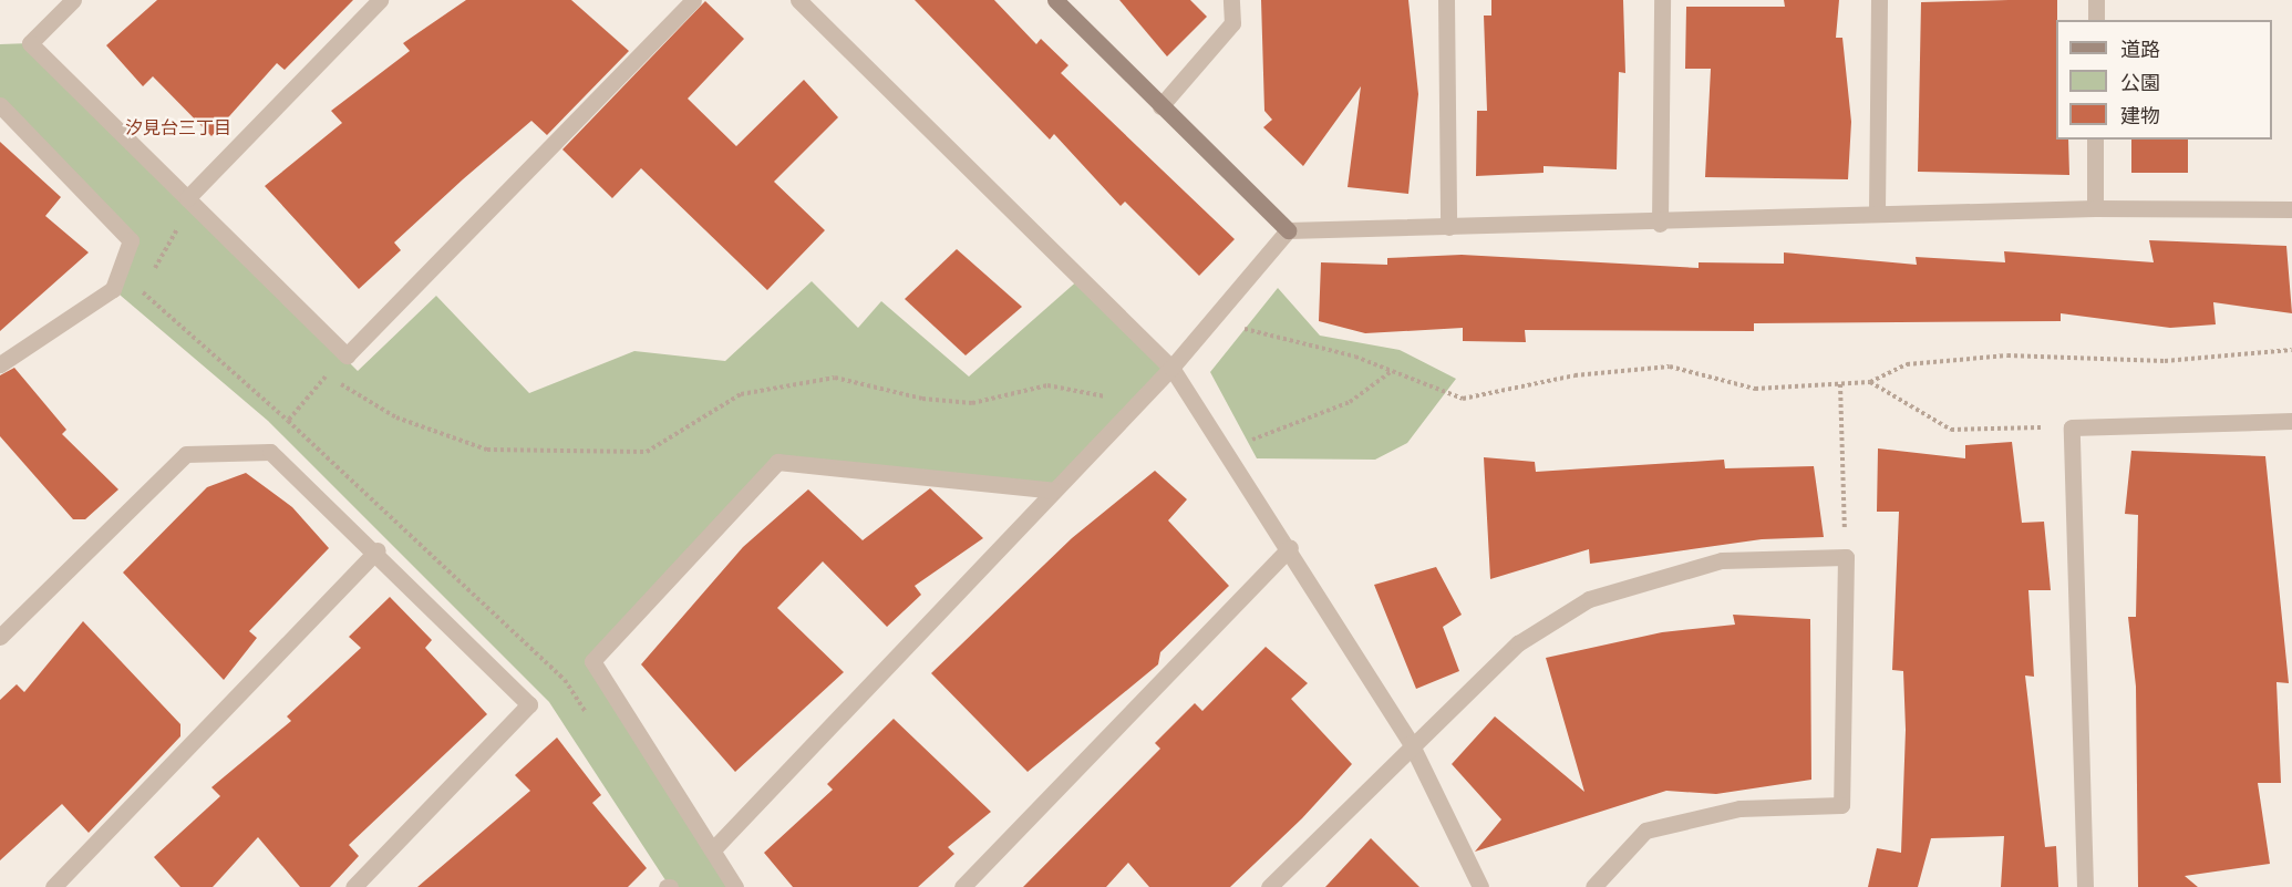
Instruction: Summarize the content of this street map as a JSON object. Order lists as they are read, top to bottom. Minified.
{"districts":["汐見台三丁目"],"legend":["道路","公園","建物"]}
